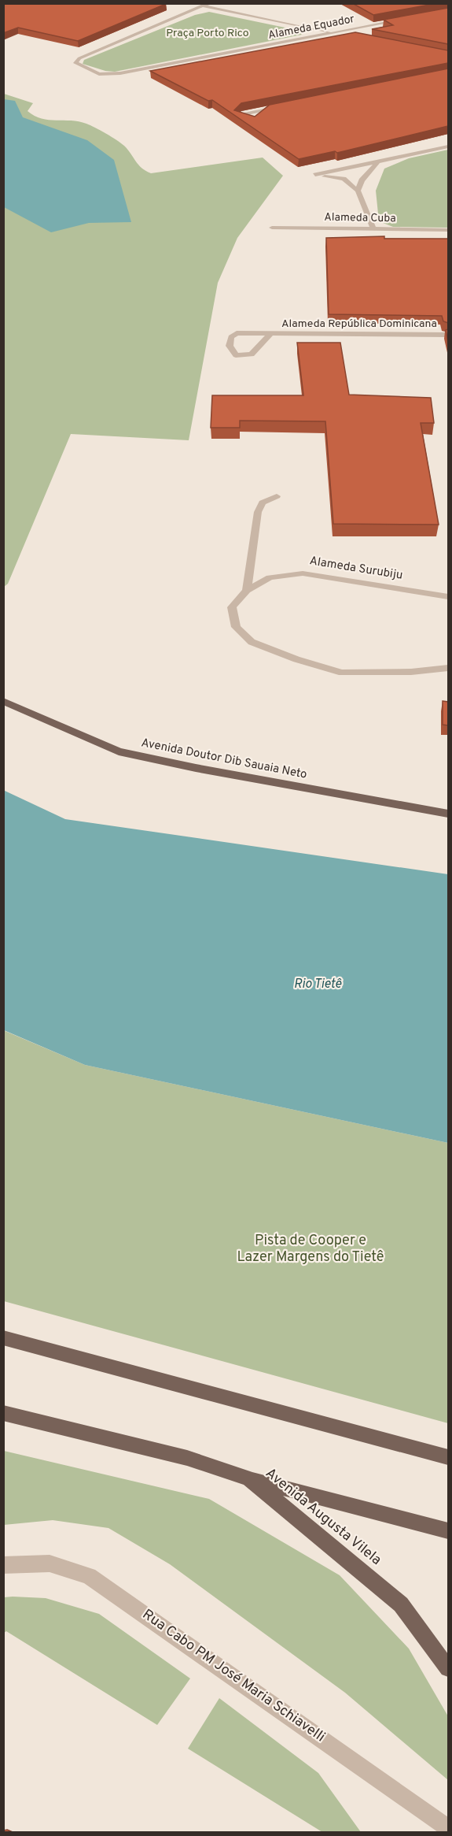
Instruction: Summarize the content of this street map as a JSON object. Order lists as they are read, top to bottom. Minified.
{"streets":{"main road":["Avenida Doutor Dib Sauaia Neto","Avenida Augusta Vilela"],"street":["Alameda Equador","Alameda Cuba","Alameda República Dominicana","Alameda Surubiju","Rua Cabo PM José Maria Schiavelli"]},"water":["Rio Tietê"],"parks":["Praça Porto Rico","Pista de Cooper e Lazer Margens do Tietê"]}
